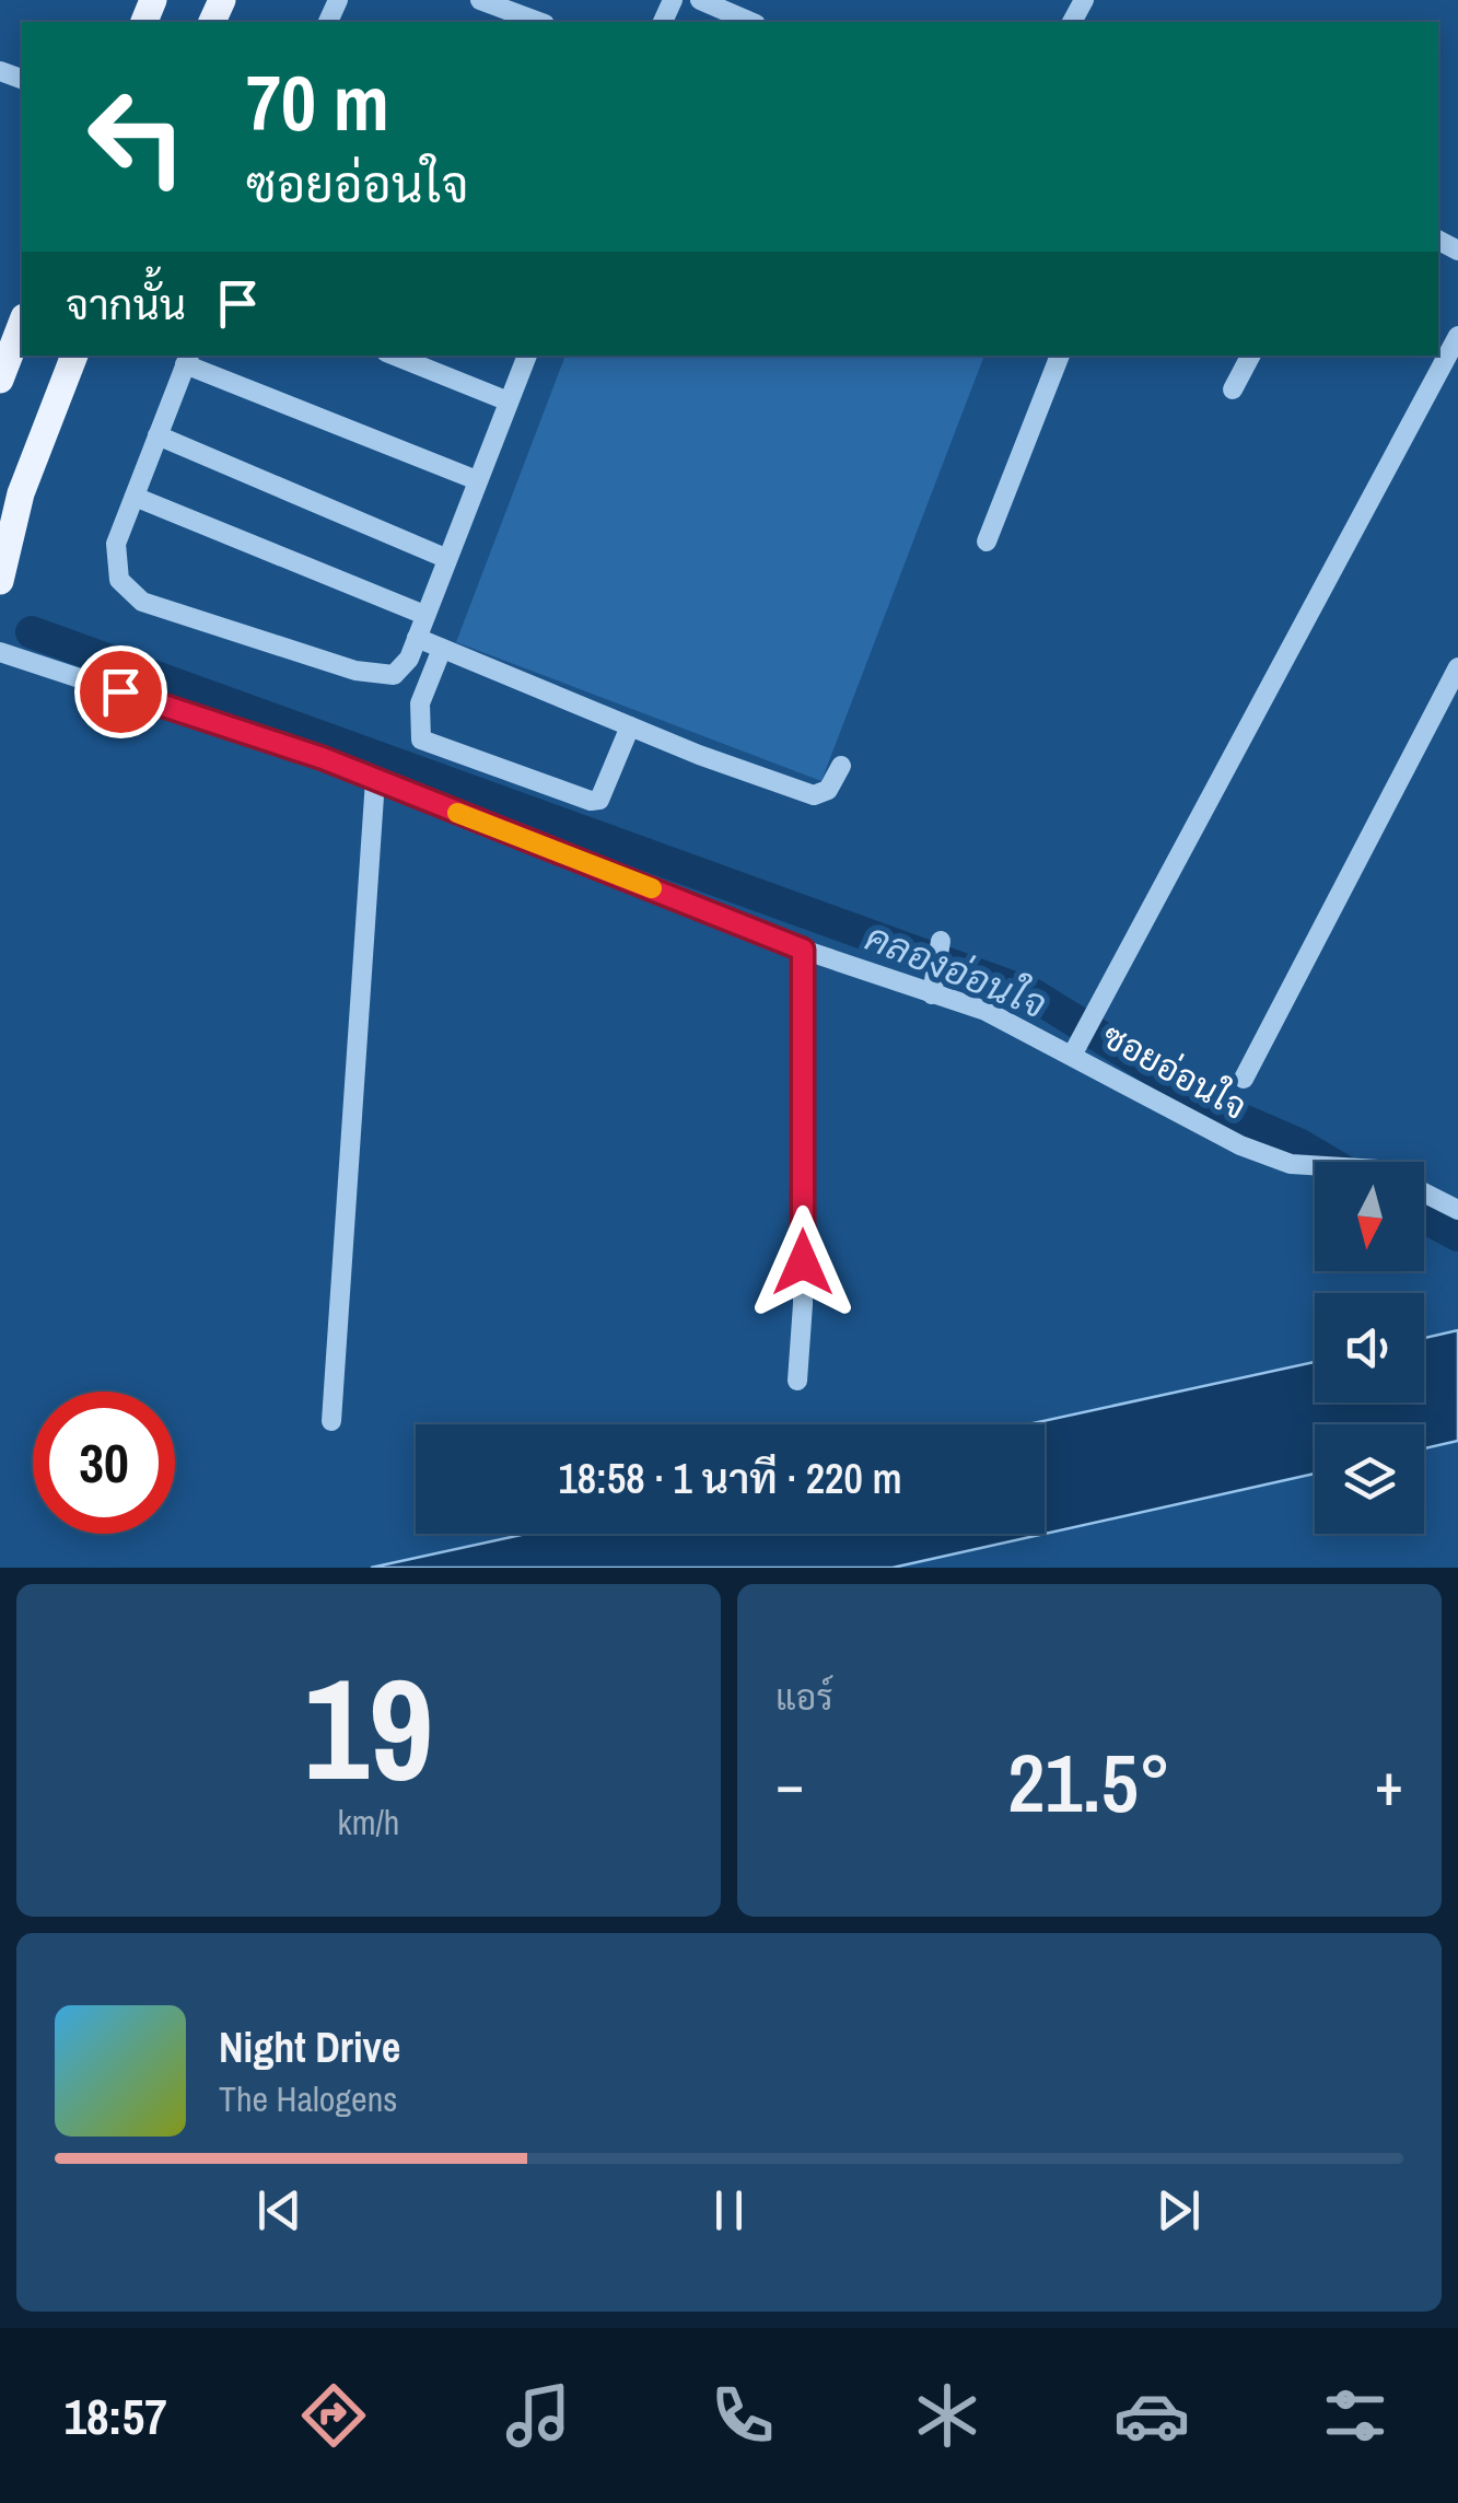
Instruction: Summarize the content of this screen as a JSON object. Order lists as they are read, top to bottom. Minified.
{"streets":{"street":["ซอยอ่อนใจ"]},"water":["คลองอ่อนใจ"],"north":"bottom","page":{"turn":["70 m","ซอยอ่อนใจ"],"then":"จากนั้น","limit":"30","trip":"18:58 · 1 นาที · 220 m","tile":[["19","km/h"],"แอร์"],"heat":["−","21.5°","+"],"song":["Night Drive","The Halogens"],"tabs":"18:57"}}
